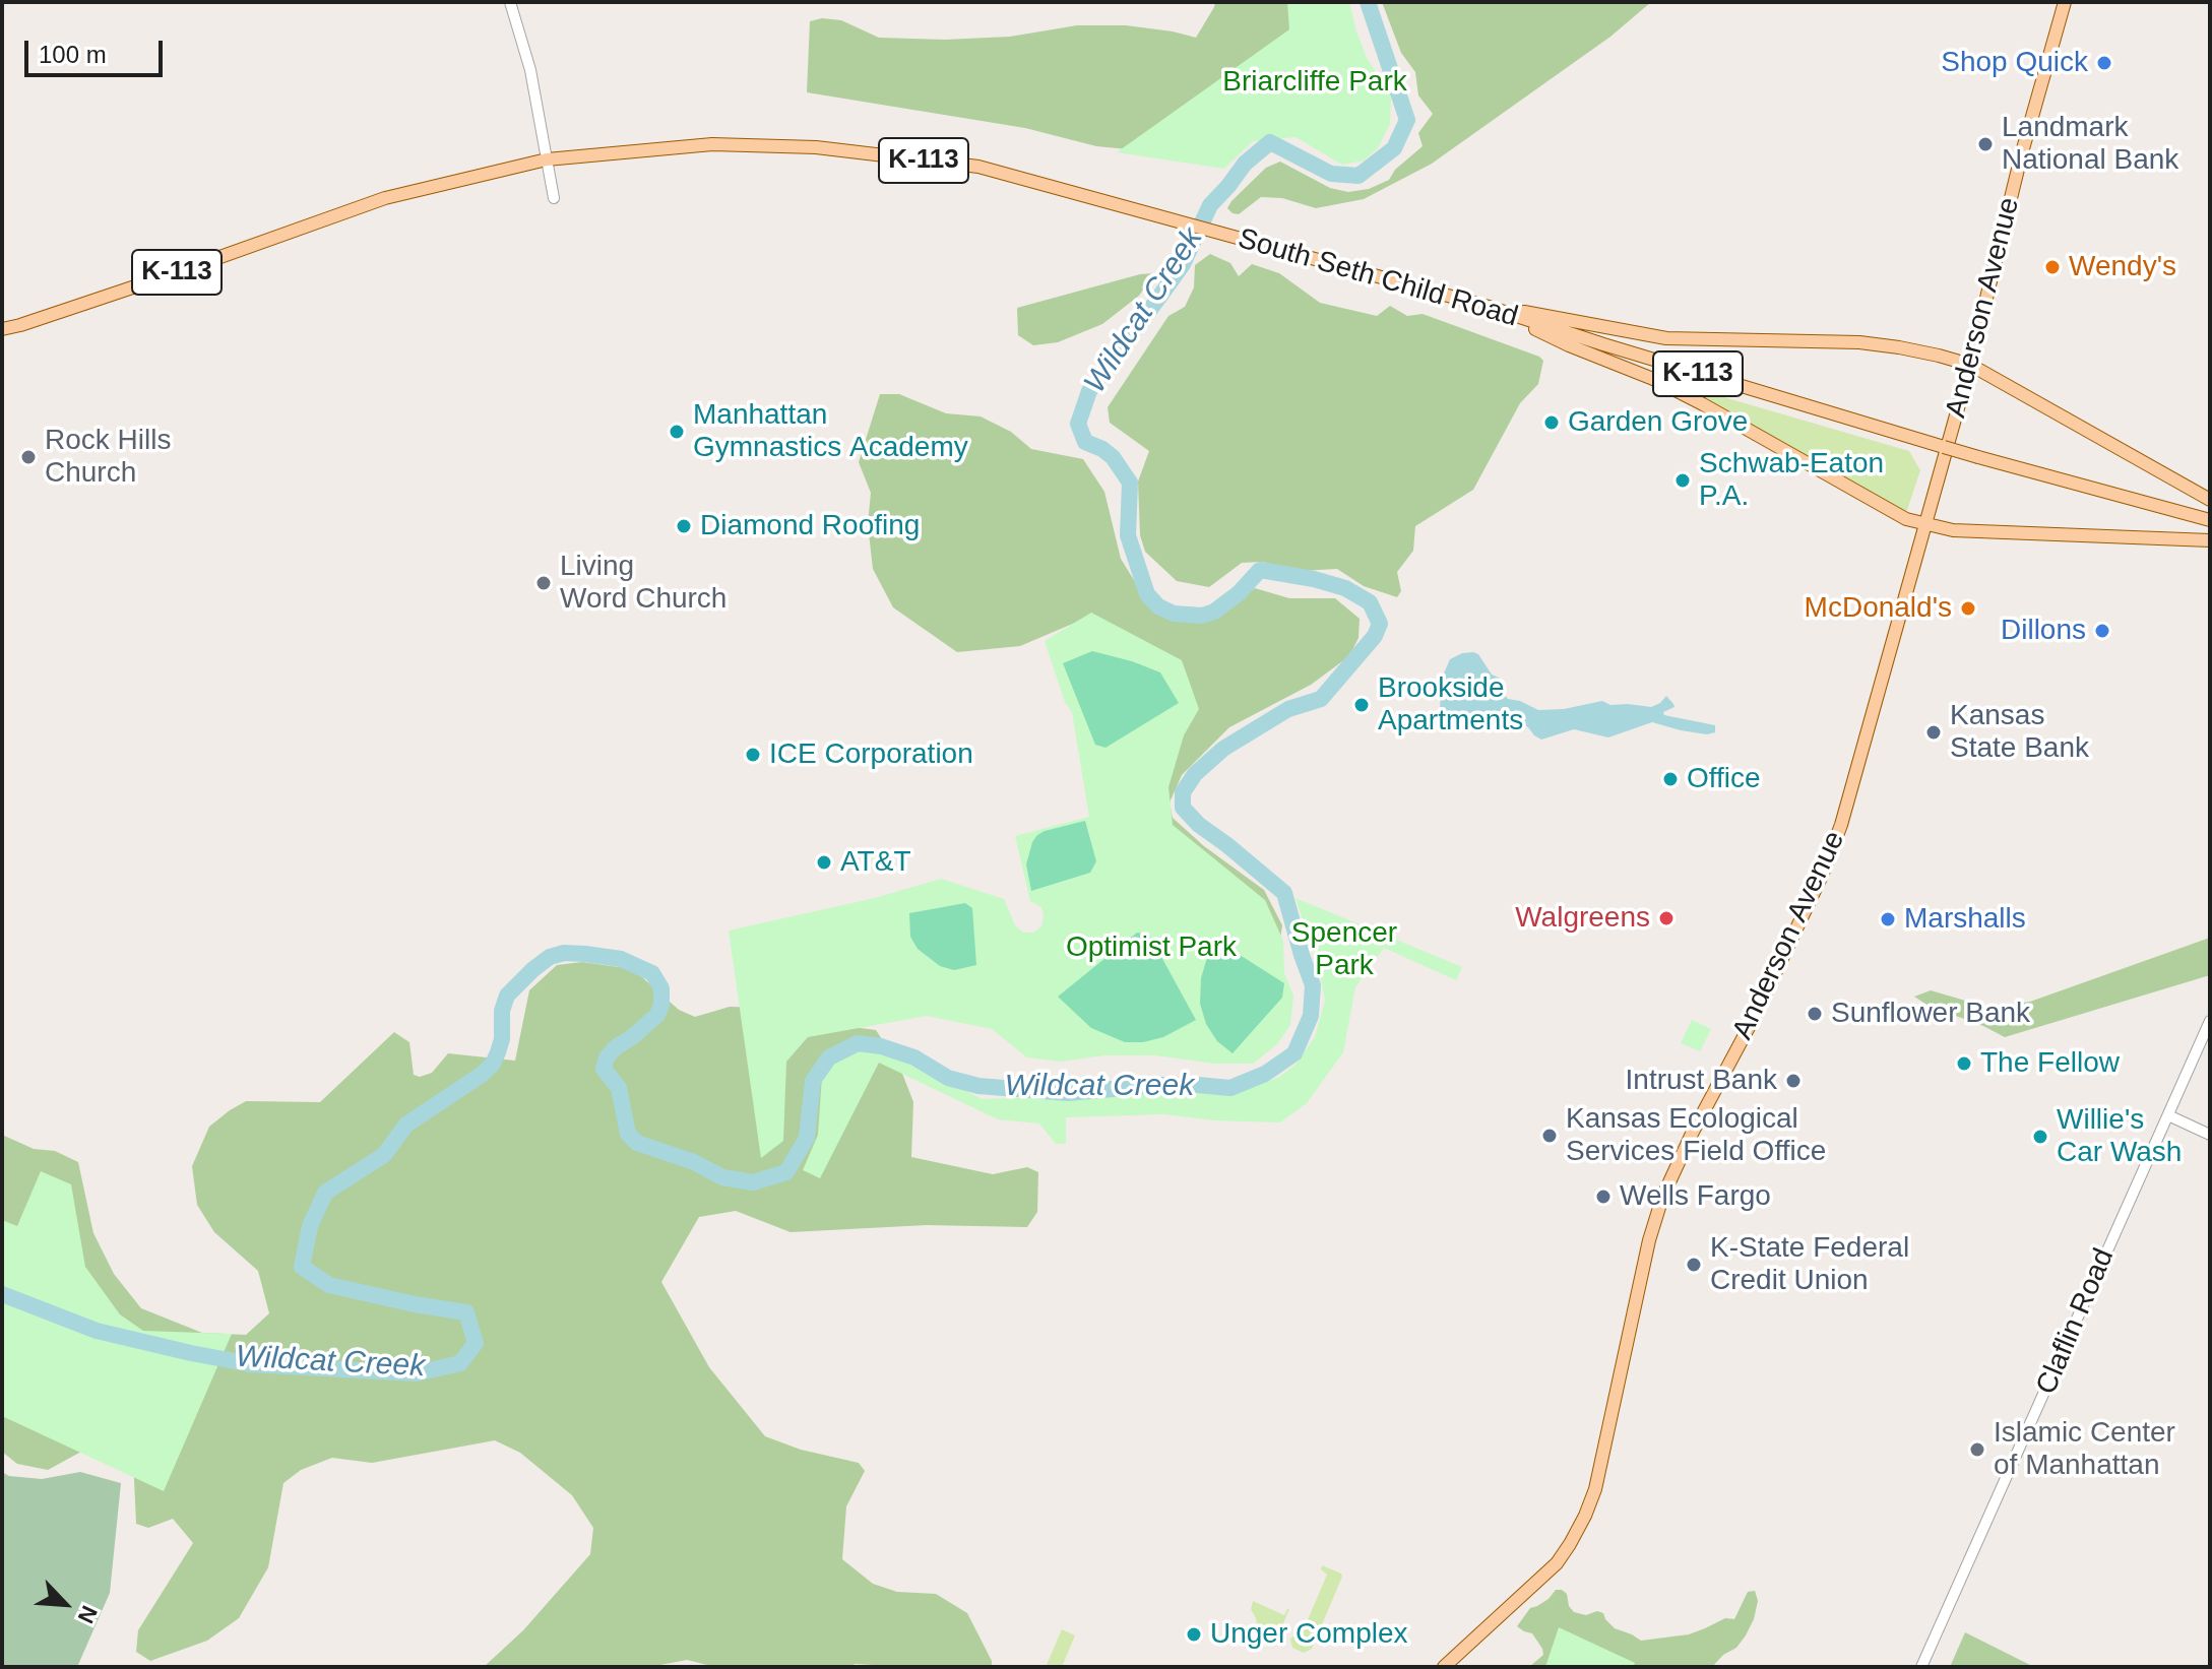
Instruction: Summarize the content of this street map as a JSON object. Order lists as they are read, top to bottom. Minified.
{"streets":{"main road":["K-113","South Seth Child Road","Anderson Avenue"],"street":["Claflin Road"]},"water":["Wildcat Creek"],"parks":["Briarcliffe Park","Spencer Park","Optimist Park"],"places":["Shop Quick","Landmark National Bank","Wendy's","Garden Grove","Manhattan Gymnastics Academy","Rock Hills Church","Schwab-Eaton P.A.","Diamond Roofing","Living Word Church","McDonald's","Dillons","Brookside Apartments","Kansas State Bank","ICE Corporation","Office","AT&T","Walgreens","Marshalls","Sunflower Bank","The Fellow","Intrust Bank","Kansas Ecological Services Field Office","Willie's Car Wash","Wells Fargo","K-State Federal Credit Union","Islamic Center of Manhattan","Unger Complex"],"scale_bar":"100 m","north":"bottom right"}
